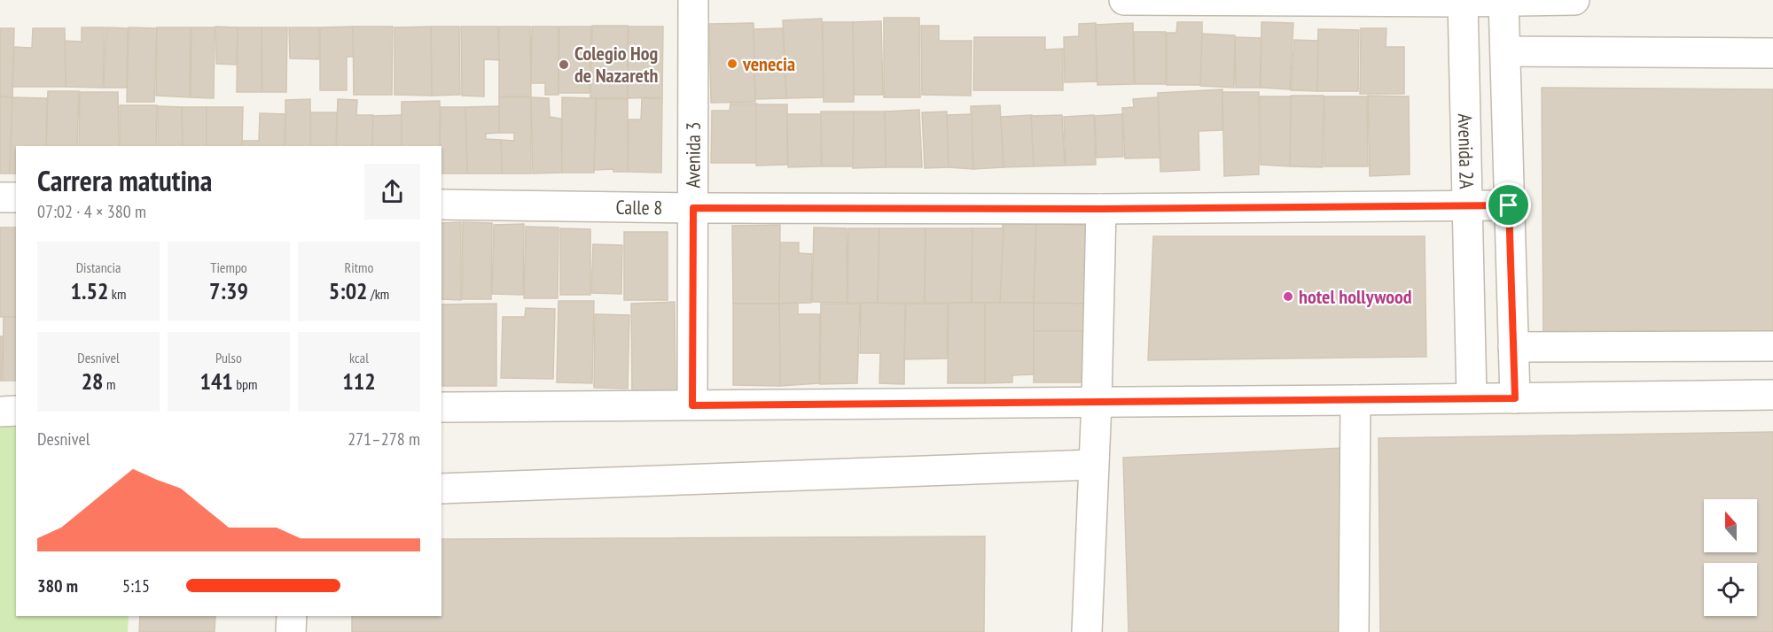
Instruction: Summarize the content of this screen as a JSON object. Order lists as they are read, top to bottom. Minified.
{"streets":{"street":["Avenida 2A","Avenida 3","Calle 8"]},"crossings":[["Avenida 2A","Calle 8"],["Avenida 3","Calle 8"]],"places":["venecia","Colegio Hog de Nazareth","hotel hollywood"],"north":"top","page":{"heading":["Carrera matutina","07:02 · 4 × 380 m"],"stats":[["Distancia","1.52 km"],["Tiempo","7:39"],["Ritmo","5:02 /km"],["Desnivel","28 m"],["Pulso","141 bpm"],["kcal","112"]],"chart":["Desnivel","271–278 m"],"list":[{"name":"380 m","note":"5:15"}]}}
